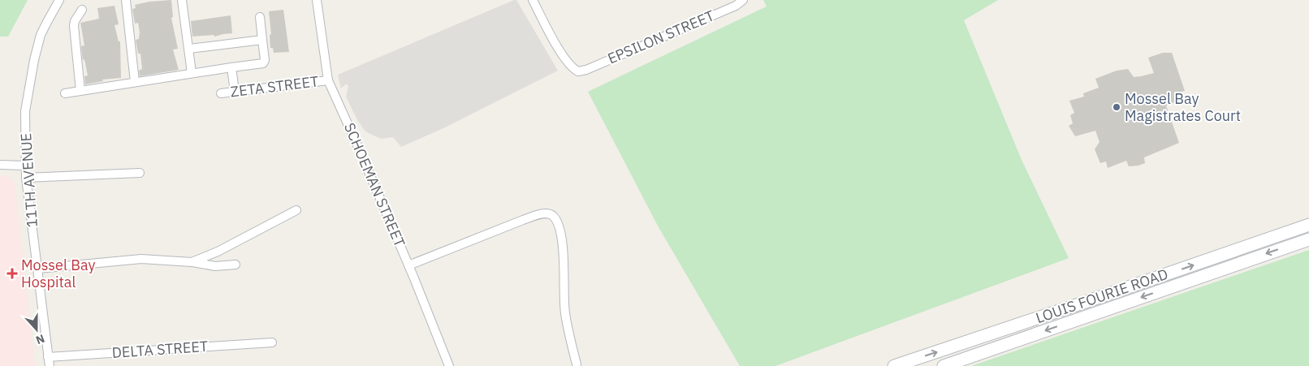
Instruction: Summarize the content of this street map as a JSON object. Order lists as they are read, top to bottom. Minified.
{"streets":{"main road":["LOUIS FOURIE ROAD"],"street":["EPSILON STREET","ZETA STREET","11TH AVENUE","SCHOEMAN STREET","DELTA STREET"]},"crossings":[["ZETA STREET","SCHOEMAN STREET"],["11TH AVENUE","DELTA STREET"]],"places":{"other":["Mossel Bay Magistrates Court"],"health":["Mossel Bay Hospital"]},"north":"bottom"}
